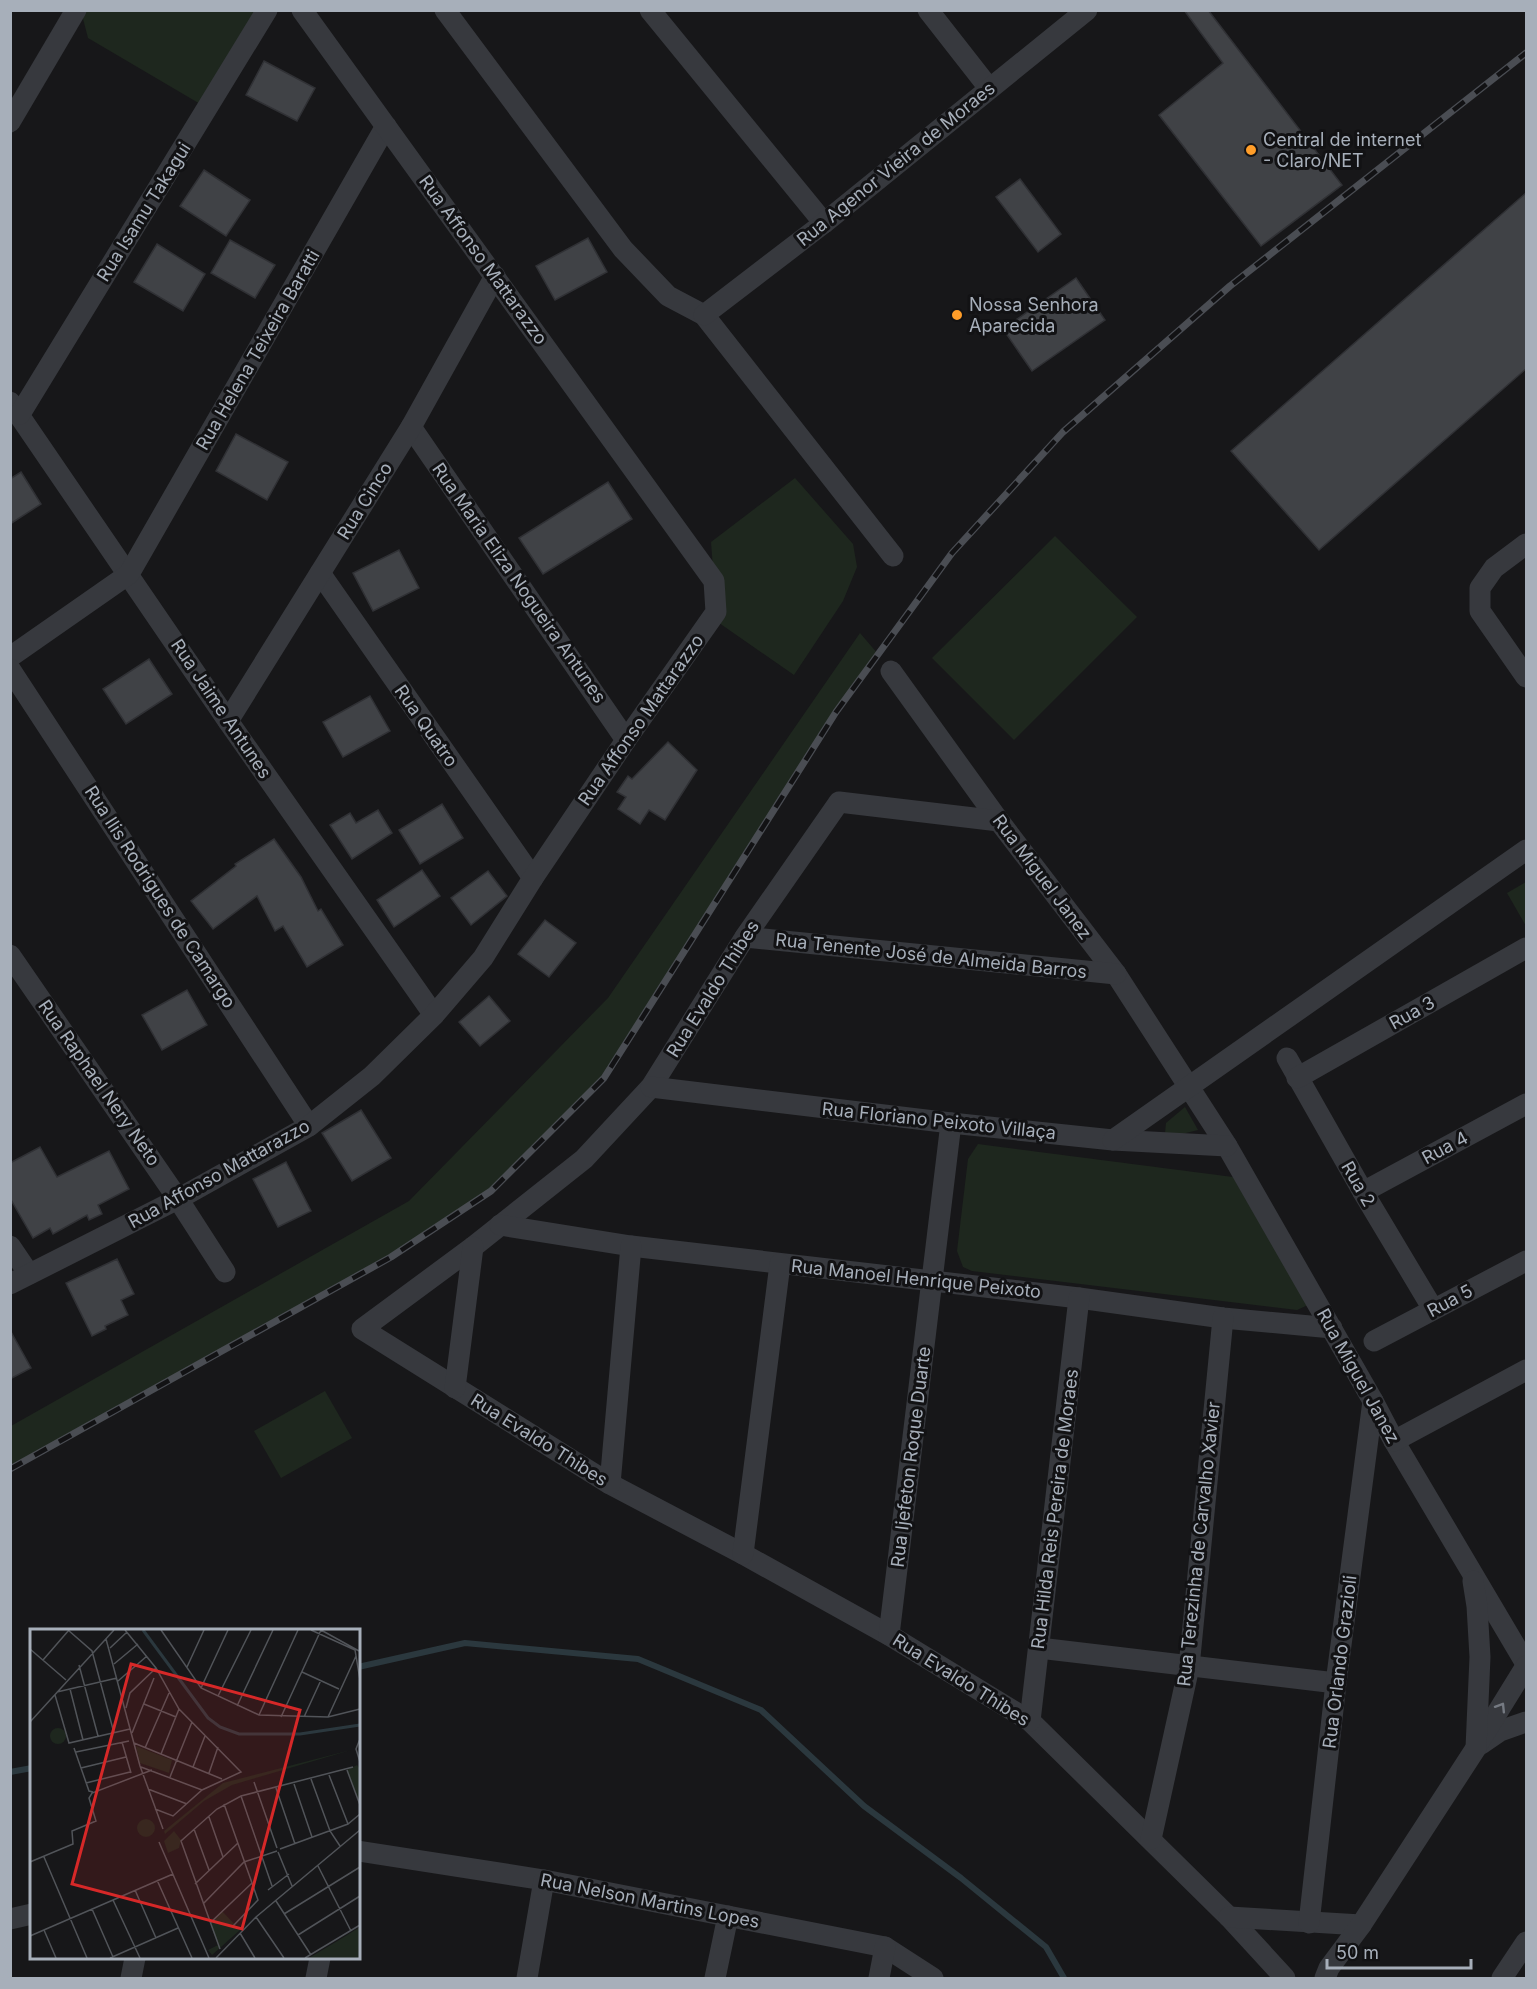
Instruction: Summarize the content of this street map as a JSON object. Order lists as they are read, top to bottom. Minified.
{"streets":{"street":["Rua Agenor Vieira de Moraes","Rua Isamu Takagui","Rua Affonso Mattarazzo","Rua Helena Teixeira Baratti","Rua Cinco","Rua Maria Eliza Nogueira Antunes","Rua Jaime Antunes","Rua Quatro","Rua Miguel Janez","Rua Ilis Rodrigues de Camargo","Rua Tenente José de Almeida Barros","Rua Evaldo Thibes","Rua 3","Rua Raphael Nery Neto","Rua Floriano Peixoto Villaça","Rua 4","Rua 2","Rua Manoel Henrique Peixoto","Rua 5","Rua Ijefeton Roque Duarte","Rua Hilda Reis Pereira de Moraes","Rua Terezinha de Carvalho Xavier","Rua Orlando Grazioli","Rua Nelson Martins Lopes"]},"crossings":[["Rua Isamu Takagui","Rua Jaime Antunes"],["Rua Affonso Mattarazzo","Rua Helena Teixeira Baratti"],["Rua Affonso Mattarazzo","Rua Cinco"],["Rua Affonso Mattarazzo","Rua Maria Eliza Nogueira Antunes"],["Rua Affonso Mattarazzo","Rua Jaime Antunes"],["Rua Affonso Mattarazzo","Rua Quatro"],["Rua Affonso Mattarazzo","Rua Ilis Rodrigues de Camargo"],["Rua Affonso Mattarazzo","Rua Raphael Nery Neto"],["Rua Helena Teixeira Baratti","Rua Jaime Antunes"],["Rua Cinco","Rua Maria Eliza Nogueira Antunes"],["Rua Cinco","Rua Jaime Antunes"],["Rua Cinco","Rua Quatro"],["Rua Miguel Janez","Rua Tenente José de Almeida Barros"],["Rua Miguel Janez","Rua Evaldo Thibes"],["Rua Miguel Janez","Rua Floriano Peixoto Villaça"],["Rua Miguel Janez","Rua Manoel Henrique Peixoto"],["Rua Miguel Janez","Rua Orlando Grazioli"],["Rua Tenente José de Almeida Barros","Rua Evaldo Thibes"],["Rua Evaldo Thibes","Rua Floriano Peixoto Villaça"],["Rua Evaldo Thibes","Rua Manoel Henrique Peixoto"],["Rua Evaldo Thibes","Rua Ijefeton Roque Duarte"],["Rua Evaldo Thibes","Rua Hilda Reis Pereira de Moraes"],["Rua Evaldo Thibes","Rua Terezinha de Carvalho Xavier"],["Rua 3","Rua 2"],["Rua Floriano Peixoto Villaça","Rua Ijefeton Roque Duarte"],["Rua 4","Rua 2"],["Rua 2","Rua 5"],["Rua Manoel Henrique Peixoto","Rua Ijefeton Roque Duarte"],["Rua Manoel Henrique Peixoto","Rua Hilda Reis Pereira de Moraes"],["Rua Manoel Henrique Peixoto","Rua Terezinha de Carvalho Xavier"]],"places":["Central de internet - Claro/NET","Nossa Senhora Aparecida"],"scale_bar":"50 m"}
